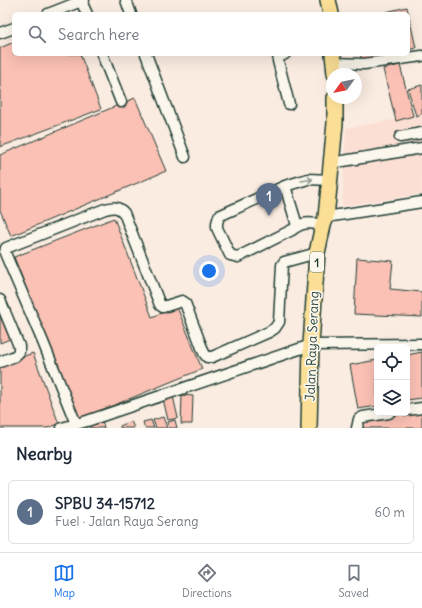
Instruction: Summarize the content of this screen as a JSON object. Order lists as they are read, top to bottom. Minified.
{"streets":{"highway":["1","Jalan Raya Serang"]},"north":"bottom left","page":{"search":"Search here","pins":"1","heading":"Nearby","list":[{"mark":"1","name":"SPBU 34-15712","note":"Fuel · Jalan Raya Serang","value":"60 m"}],"nav":["Map","Directions","Saved"]}}
